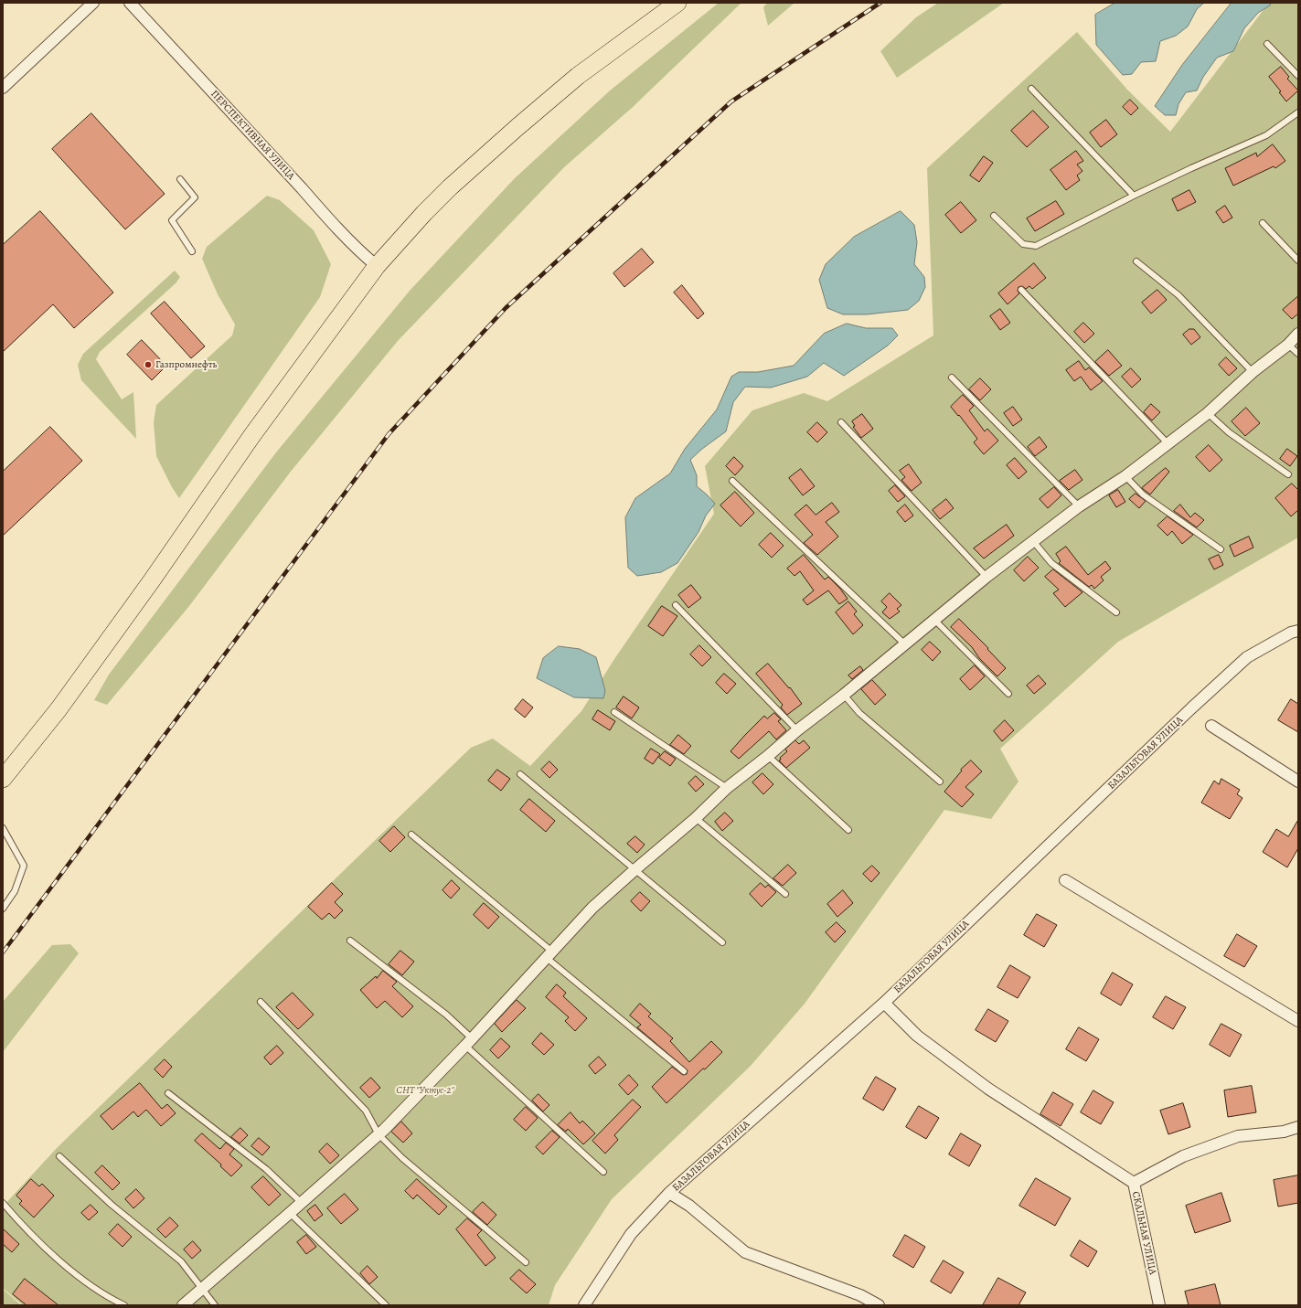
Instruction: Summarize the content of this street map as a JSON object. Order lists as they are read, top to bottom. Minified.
{"streets":{"street":["ПЕРСПЕКТИВНАЯ УЛИЦА","БАЗАЛЬТОВАЯ УЛИЦА","СКАЛЬНАЯ УЛИЦА"]},"parks":["СНТ \"Уктус-2\""],"places":["Газпромнефть"]}
